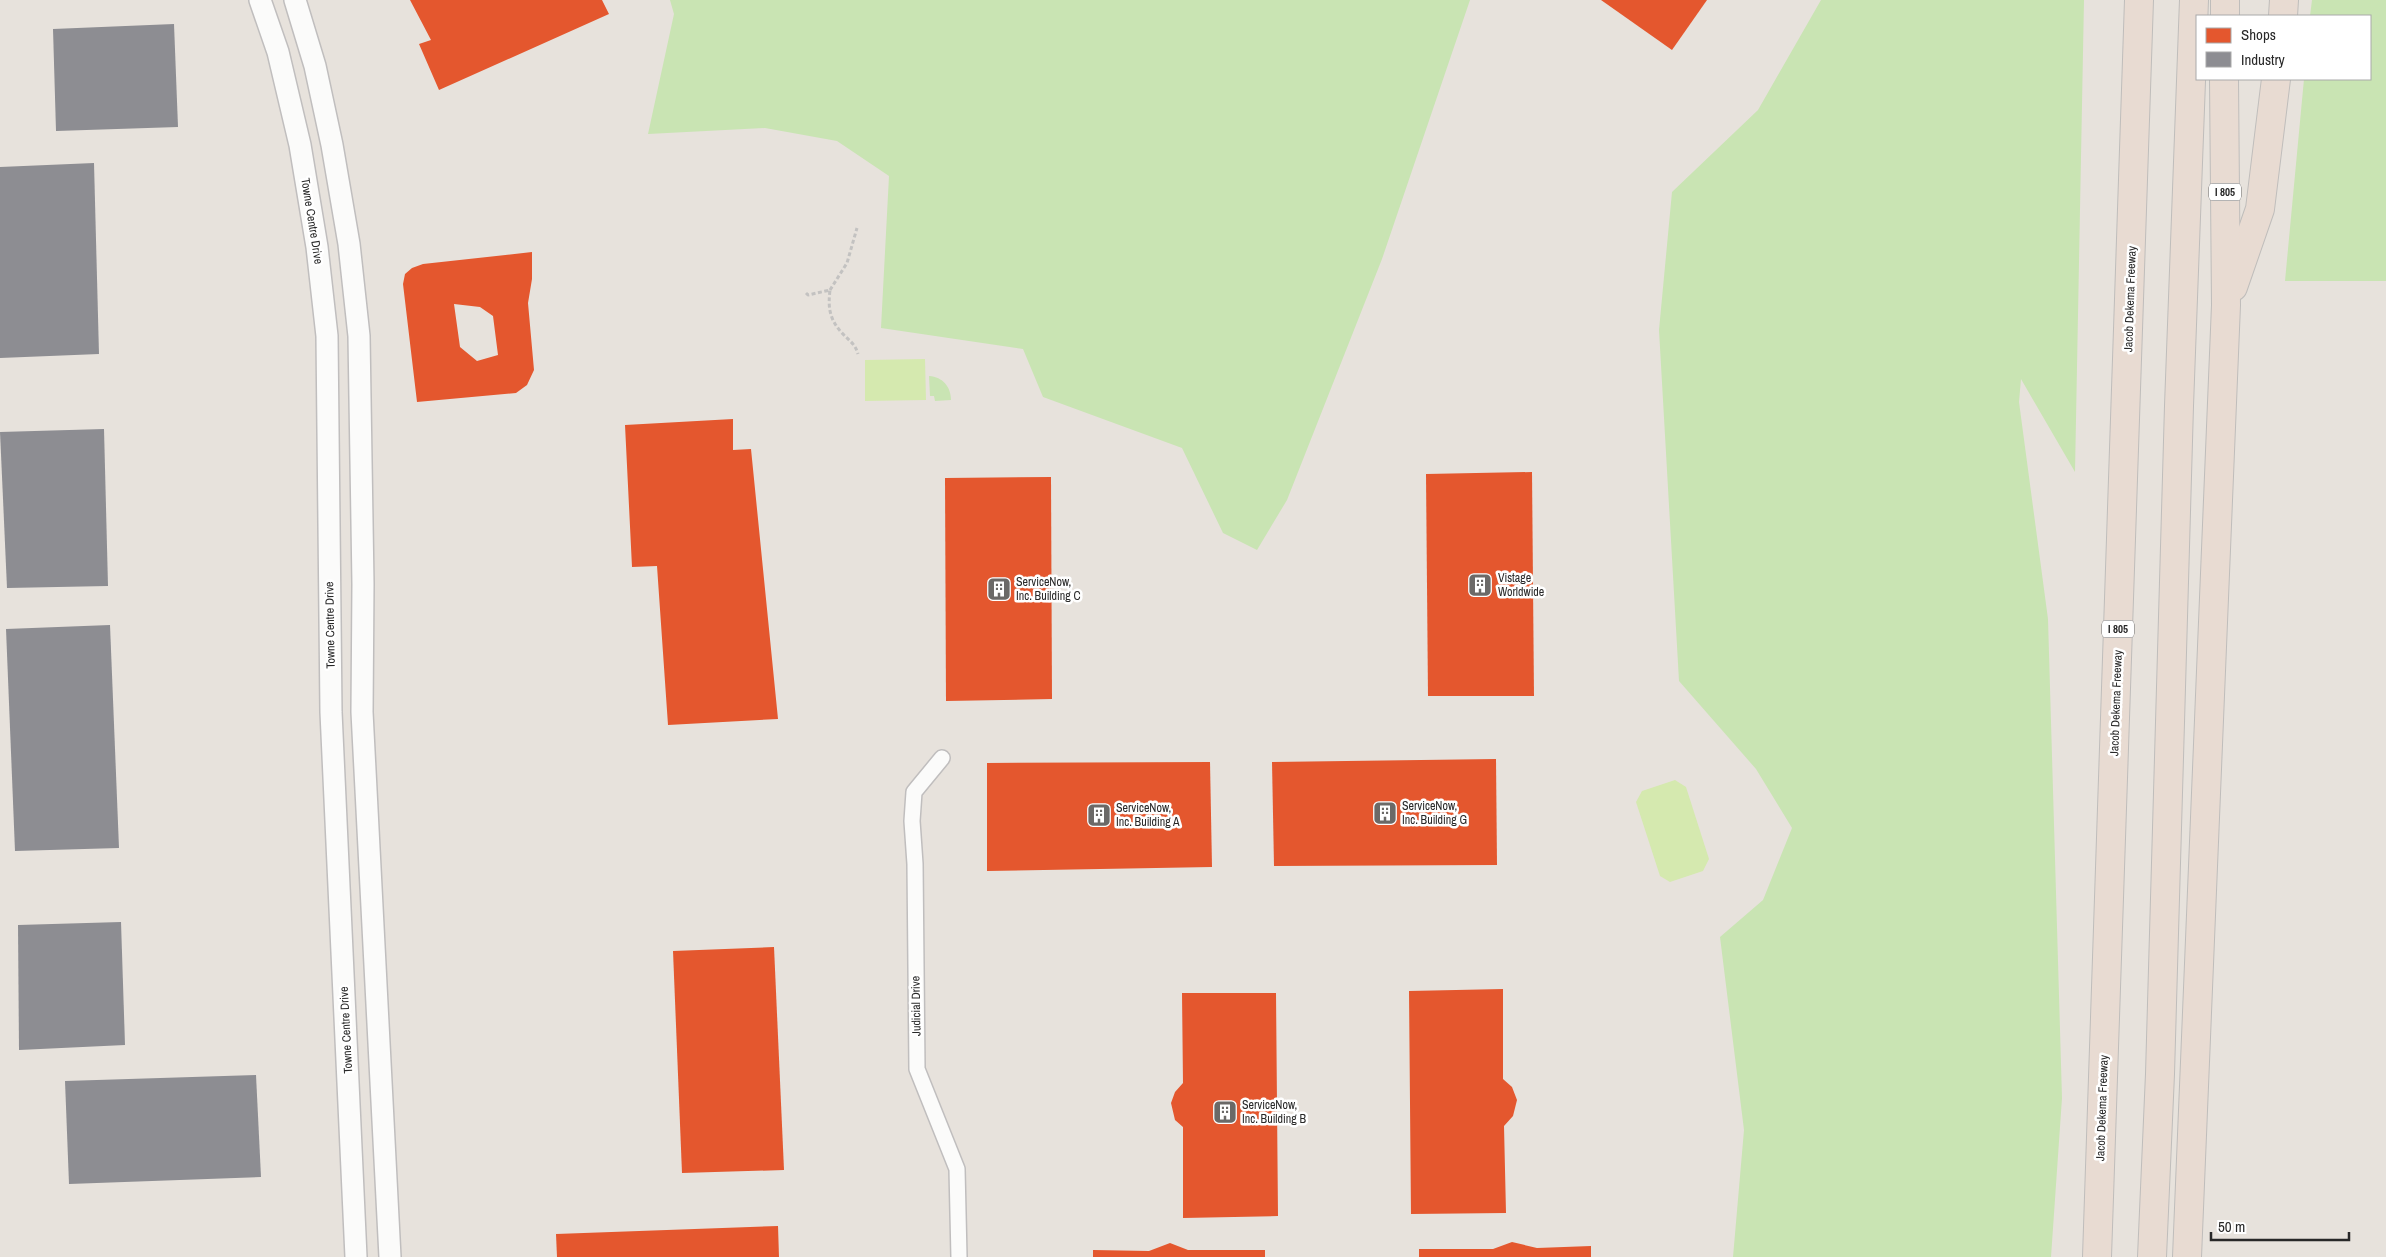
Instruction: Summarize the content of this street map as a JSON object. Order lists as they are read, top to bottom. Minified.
{"streets":{"highway":["I 805","Jacob Dekema Freeway"],"street":["Towne Centre Drive","Judicial Drive"]},"places":{"building":["Vistage Worldwide","ServiceNow, Inc. Building C","ServiceNow, Inc. Building G","ServiceNow, Inc. Building A","ServiceNow, Inc. Building B"]},"legend":["Shops","Industry"],"scale_bar":"50 m"}
